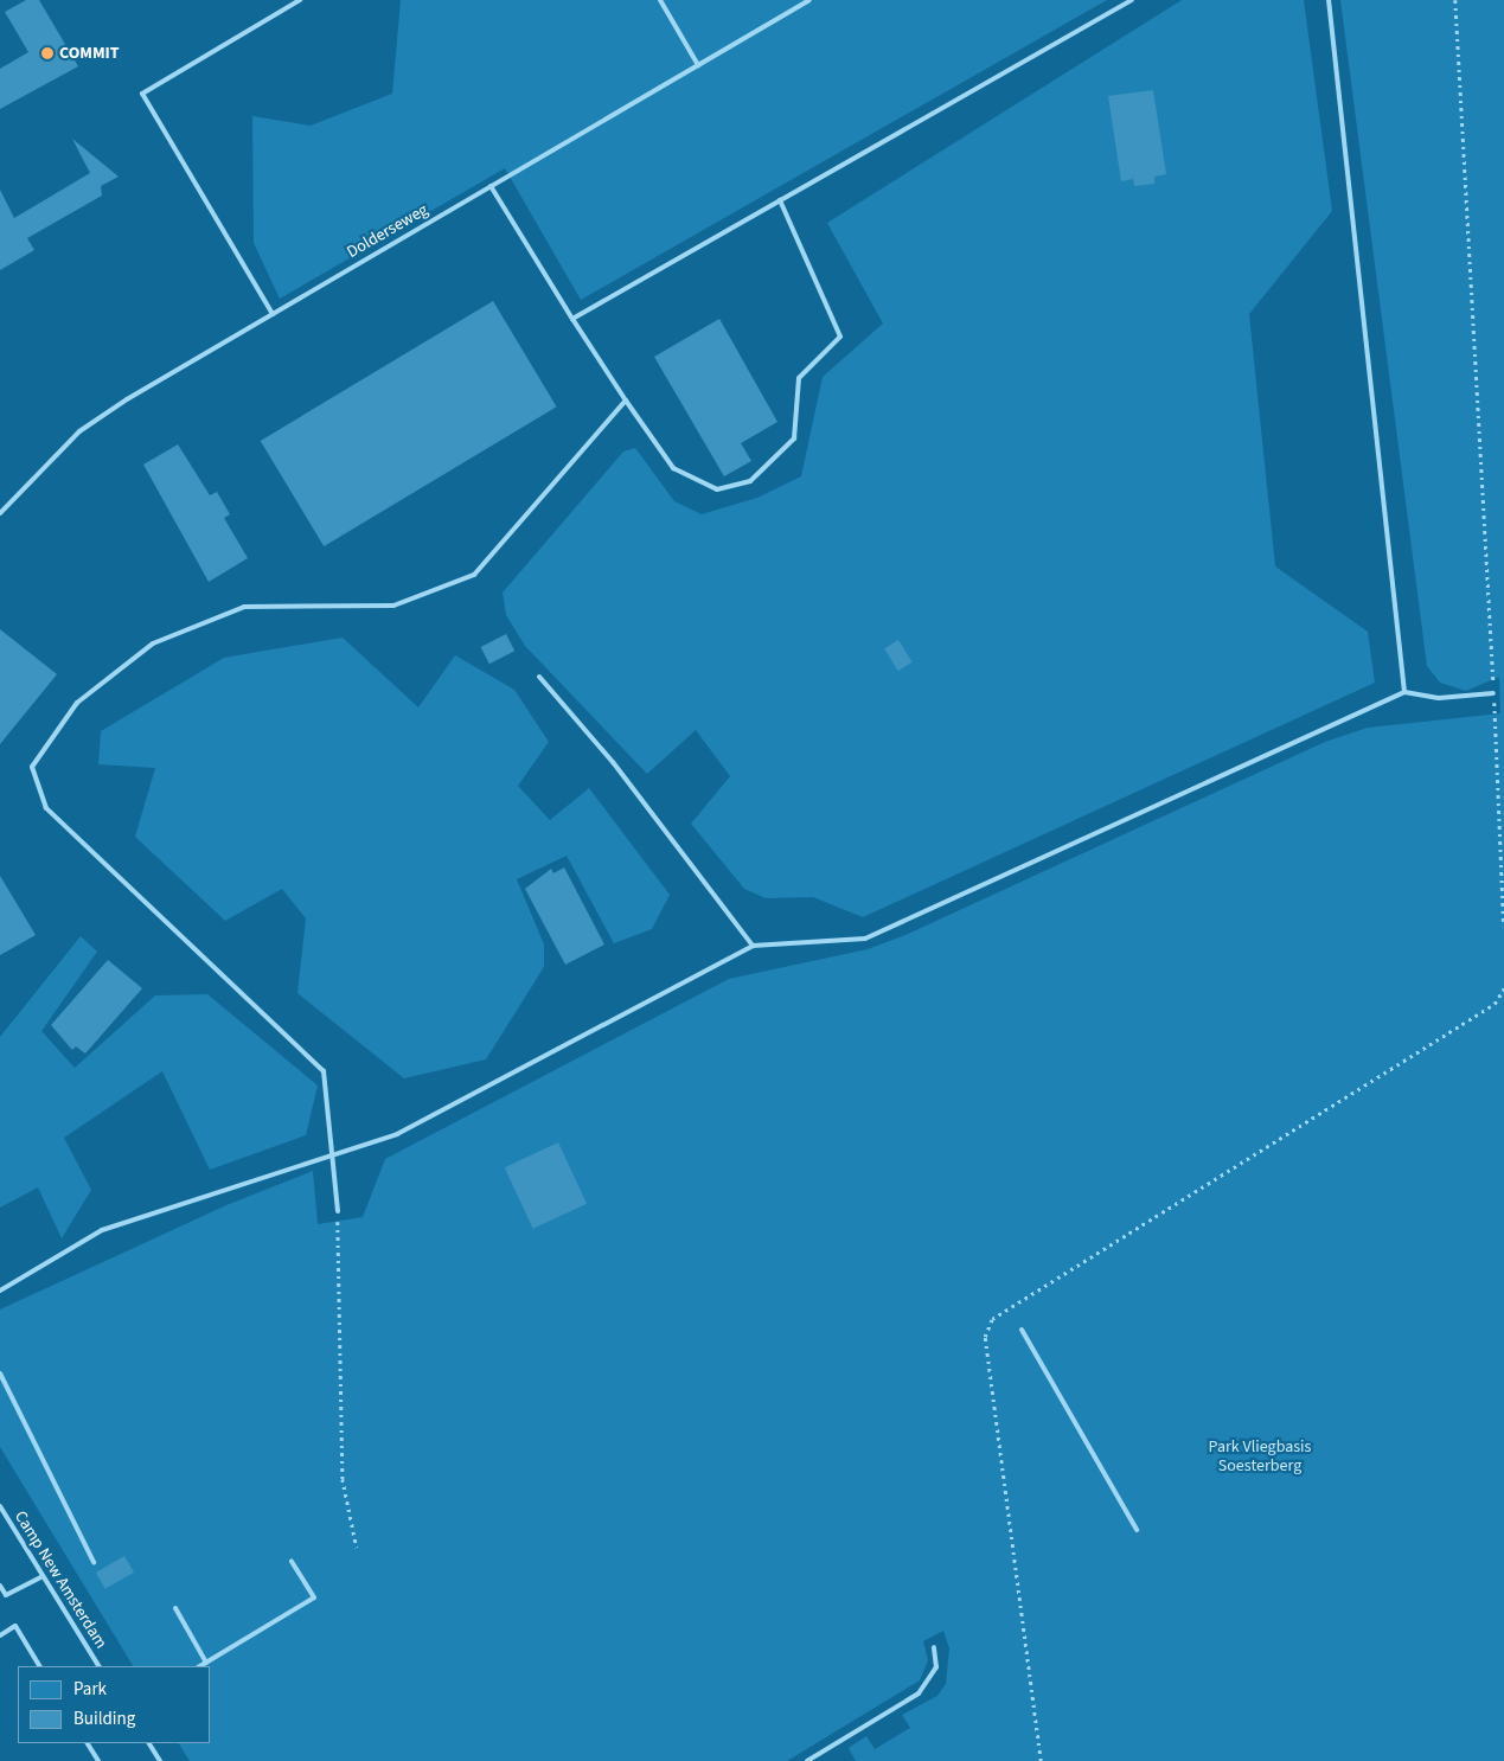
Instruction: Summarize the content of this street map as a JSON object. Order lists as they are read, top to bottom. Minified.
{"streets":{"lane":["Dolderseweg","Camp New Amsterdam"]},"parks":["Park Vliegbasis Soesterberg"],"places":["COMMIT"],"legend":["Park","Building"]}
